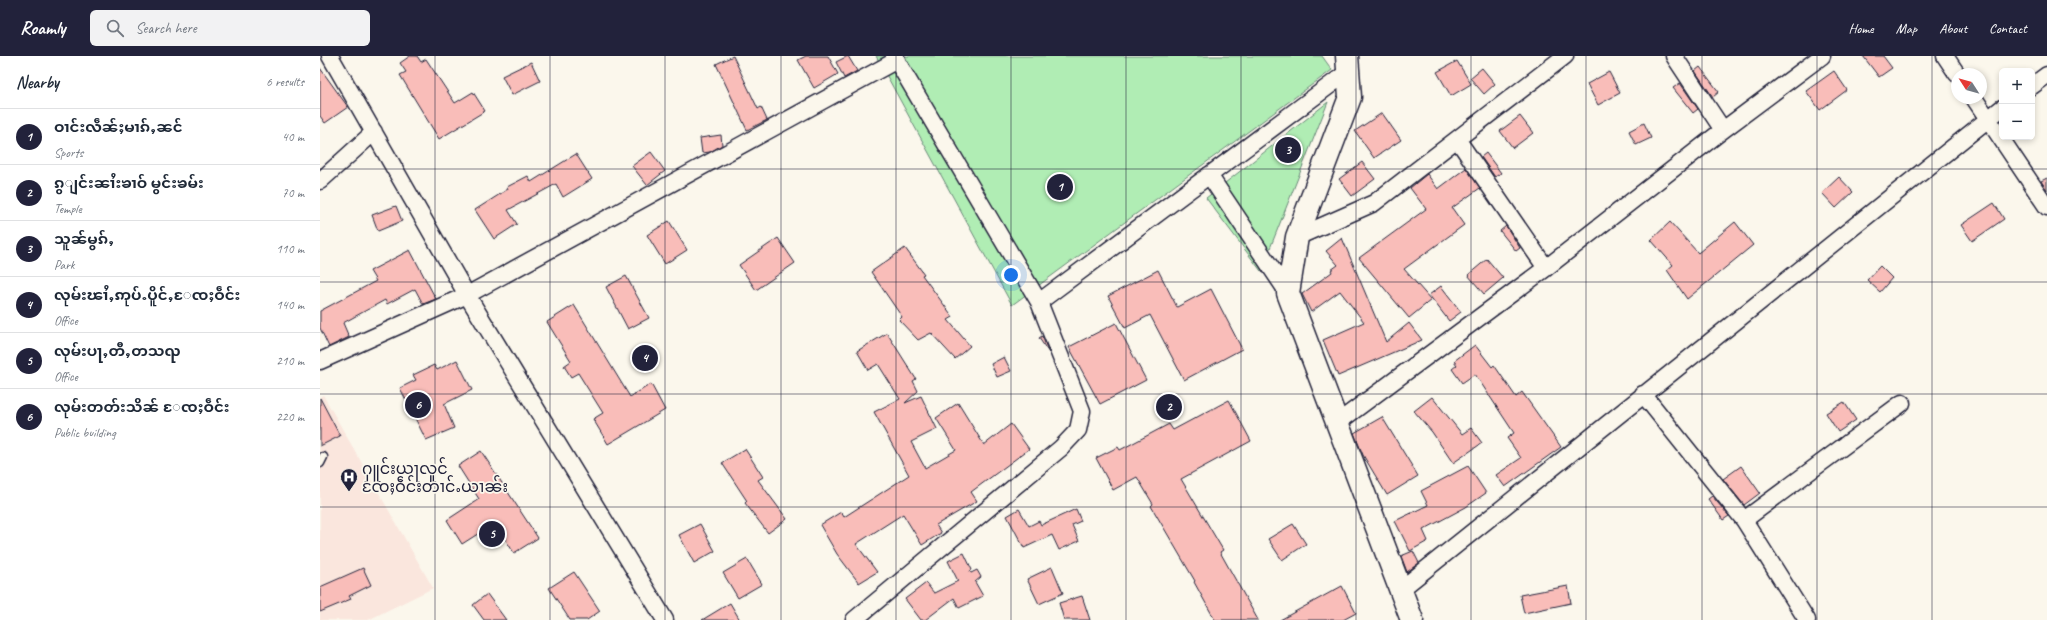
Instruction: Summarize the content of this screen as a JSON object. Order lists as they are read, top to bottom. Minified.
{"places":{"hospital":["ႁူင်းယႃလူင် ၸႄႈဝဵင်းတၢင်ႉယၢၼ်း"]},"north":"top left","page":{"header":"Roamly","search":"Search here","nav":["Home","Map","About","Contact"],"heading":["Nearby","6 results"],"map_buttons":["+","−"],"list":[{"mark":"1","name":"ဝၢင်းလဵၼ်ႈမၢၵ်ႇၼင်","note":"Sports","value":"40 m"},{"mark":"2","name":"ၵွျင်းၼၢႆးၶၢဝ် မွင်းၶမ်း","note":"Temple","value":"70 m"},{"mark":"3","name":"သူၼ်မွၵ်ႇ","note":"Park","value":"110 m"},{"mark":"4","name":"လုမ်းၽၢႆႇဢုပ်ႉပိူင်ႇႄၸႈဝဵင်း","note":"Office","value":"140 m"},{"mark":"5","name":"လုမ်းပႃႇတီႇတသၺ","note":"Office","value":"210 m"},{"mark":"6","name":"လုမ်းတတ်းသိၼ် ႄၸႈဝဵင်း","note":"Public building","value":"220 m"}],"pins":["3","1","4","6","2","5"]}}
